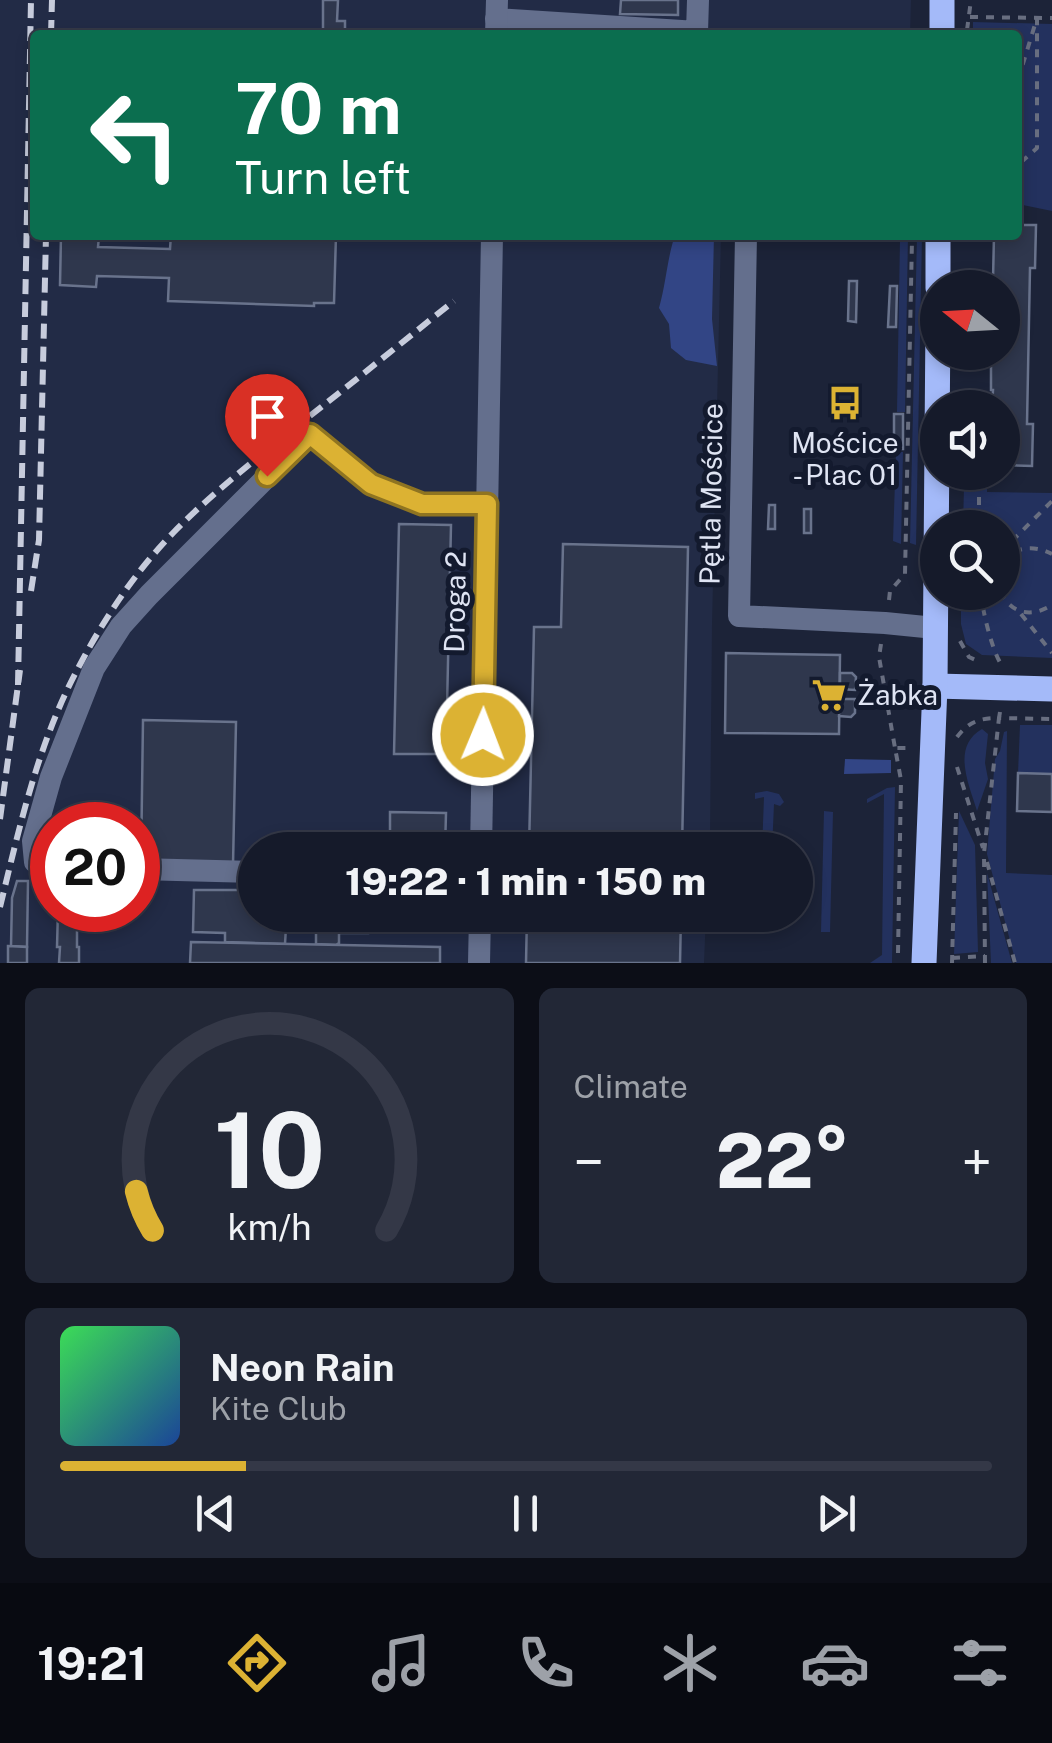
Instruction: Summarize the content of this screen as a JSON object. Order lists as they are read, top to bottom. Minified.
{"streets":{"lane":["Pętla Mościce","Droga 2"]},"places":{"bus stop":["Mościce - Plac 01"],"supermarket":["Żabka"]},"north":"left","page":{"turn":["70 m","Turn left"],"limit":"20","trip":"19:22 · 1 min · 150 m","tile":"Climate","heat":["−","22°","+"],"song":["Neon Rain","Kite Club"],"tabs":"19:21","gauge":["10","km/h"]}}
